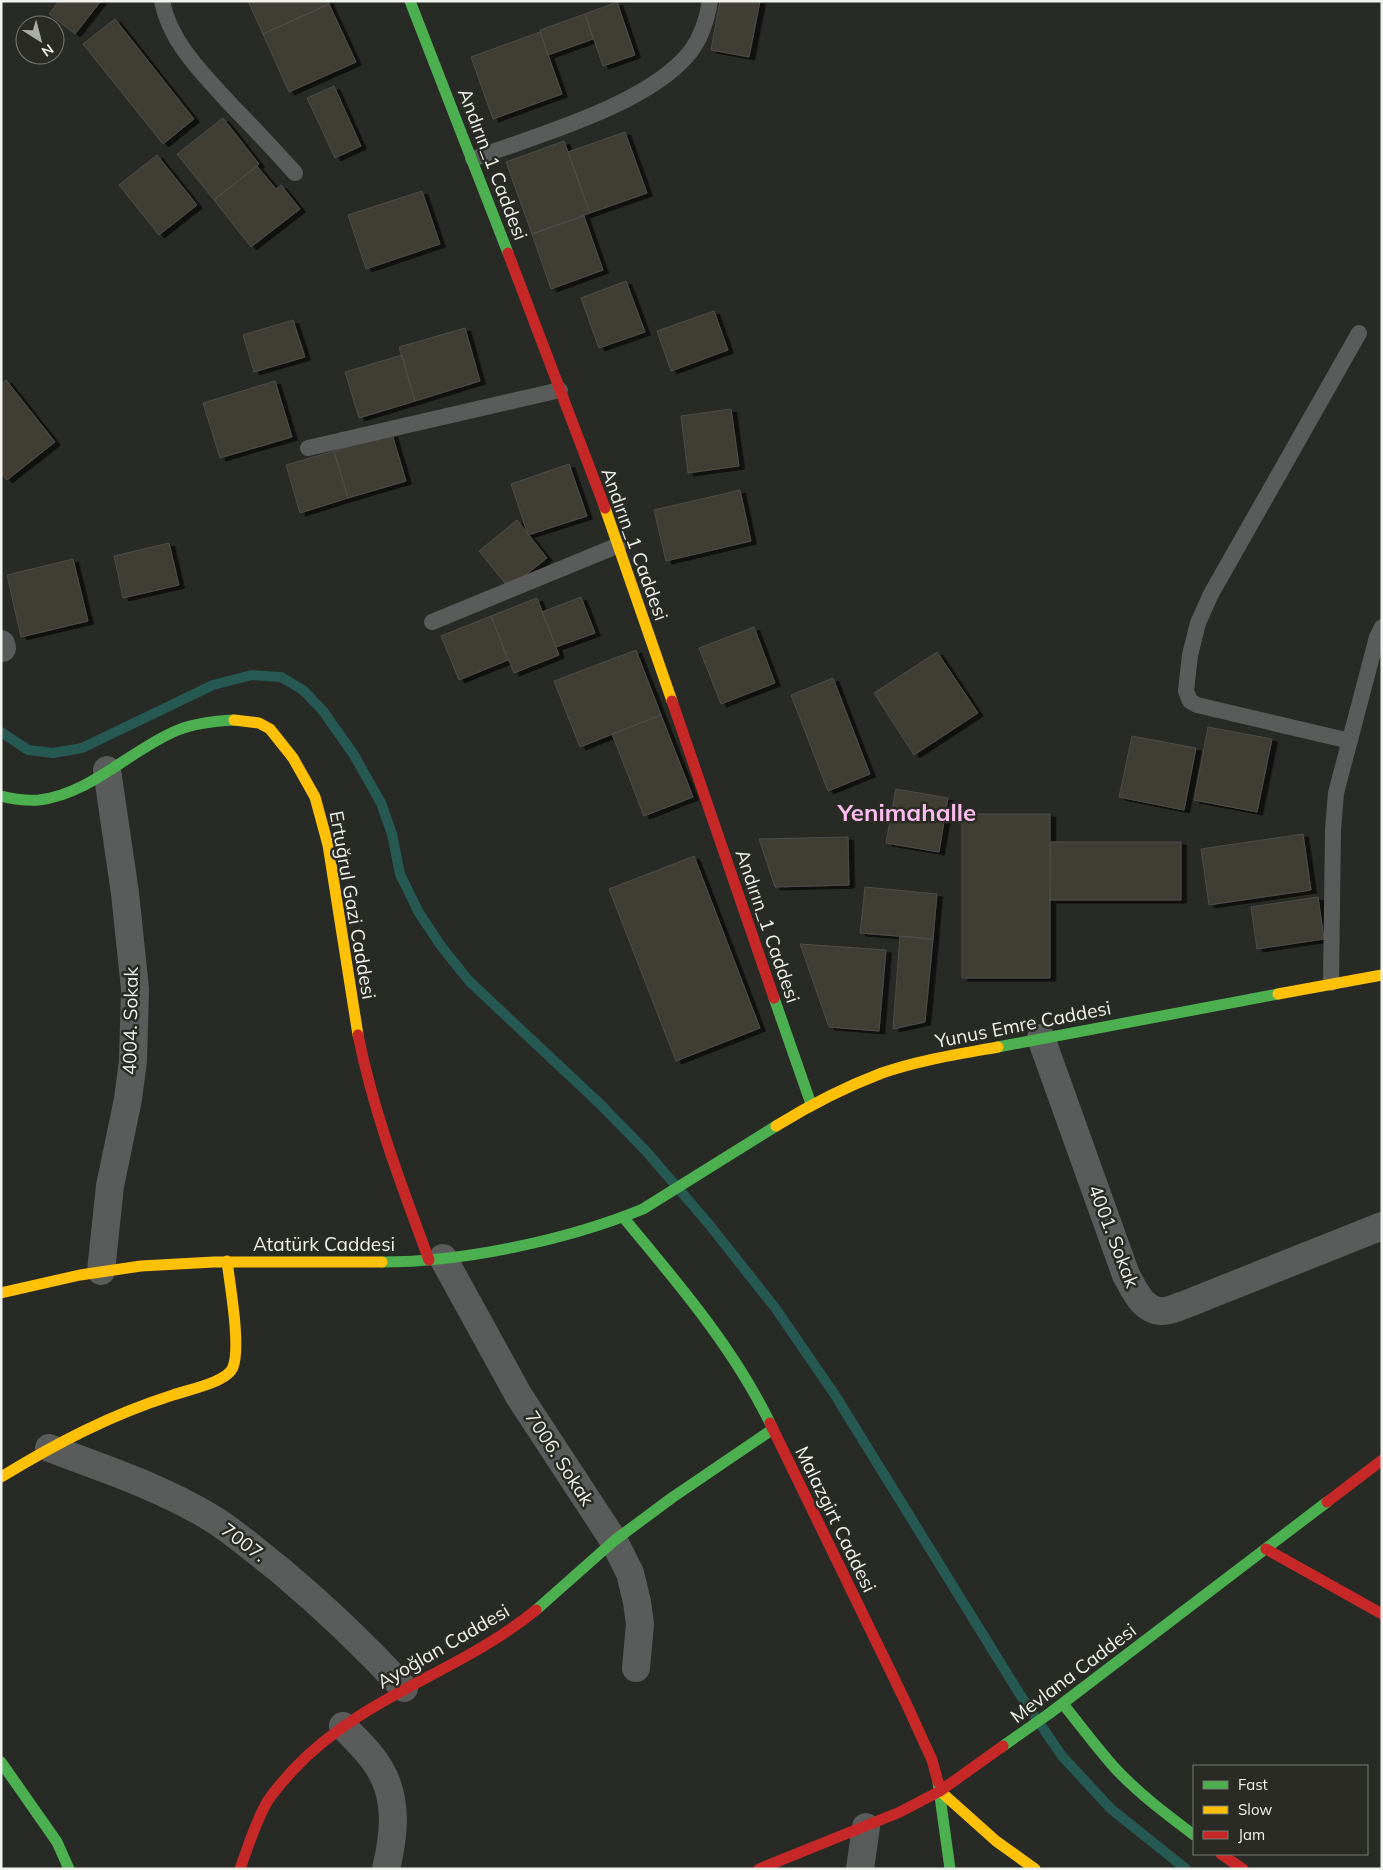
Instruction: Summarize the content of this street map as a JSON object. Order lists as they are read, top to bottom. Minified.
{"streets":{"street":["Andırın_1 Caddesi","Ertuğrul Gazi Caddesi","4004. Sokak","Yunus Emre Caddesi","4001. Sokak","Atatürk Caddesi","7006. Sokak","Malazgirt Caddesi","7007.","Ayoğlan Caddesi","Mevlana Caddesi"]},"crossings":[["Andırın_1 Caddesi","Yunus Emre Caddesi"],["Ertuğrul Gazi Caddesi","4004. Sokak"],["Ertuğrul Gazi Caddesi","Atatürk Caddesi"],["Ertuğrul Gazi Caddesi","7006. Sokak"],["4004. Sokak","Atatürk Caddesi"],["Yunus Emre Caddesi","4001. Sokak"],["Yunus Emre Caddesi","Atatürk Caddesi"],["Atatürk Caddesi","7006. Sokak"],["Atatürk Caddesi","Malazgirt Caddesi"],["7006. Sokak","Ayoğlan Caddesi"],["Malazgirt Caddesi","Ayoğlan Caddesi"],["Malazgirt Caddesi","Mevlana Caddesi"],["7007.","Ayoğlan Caddesi"]],"districts":["Yenimahalle"],"legend":["Fast","Slow","Jam"],"north":"bottom right"}
